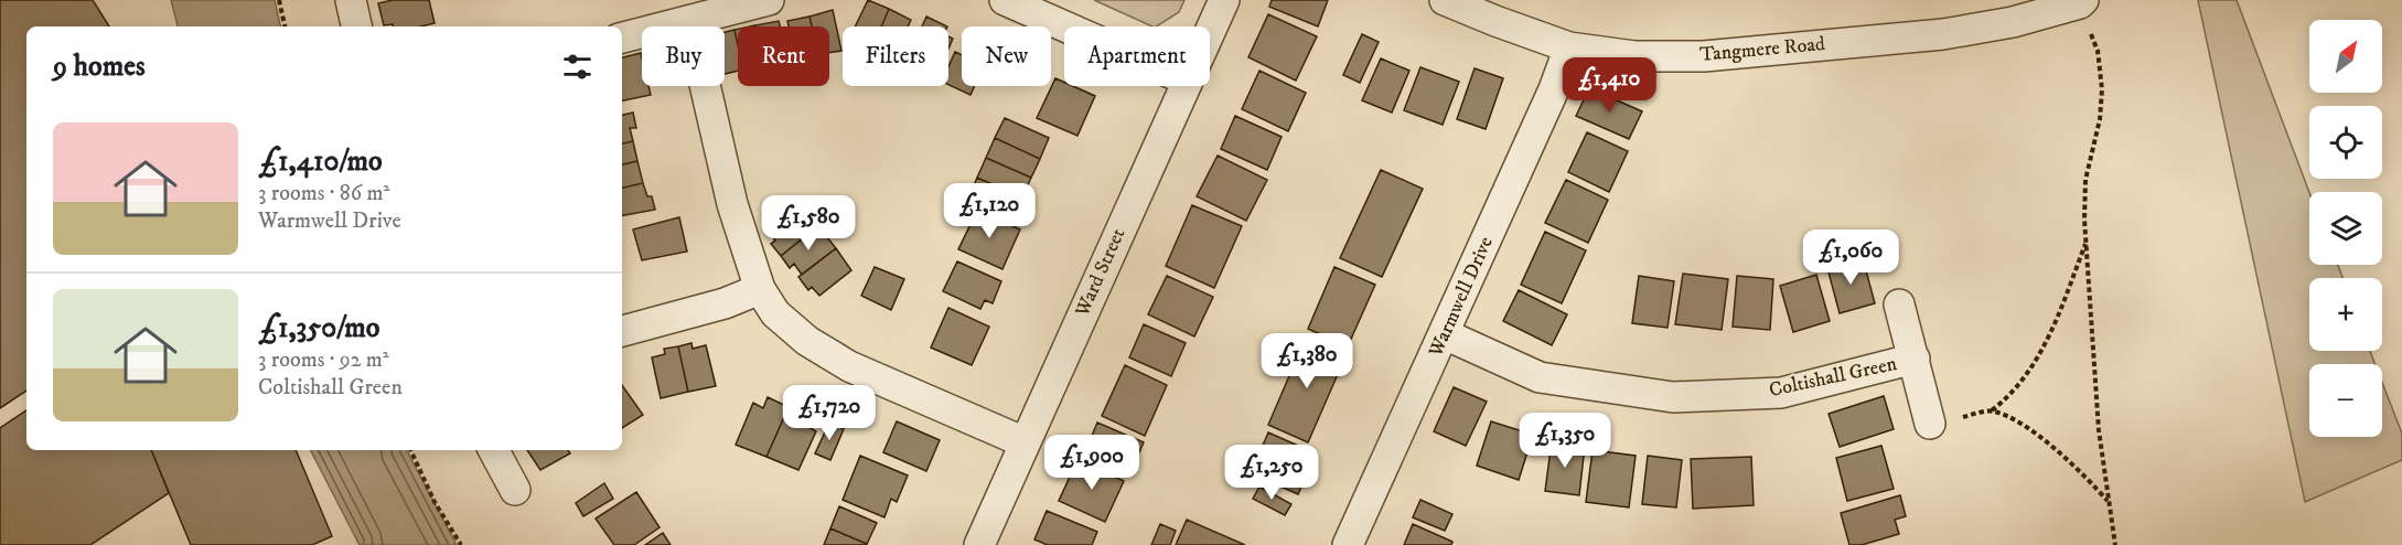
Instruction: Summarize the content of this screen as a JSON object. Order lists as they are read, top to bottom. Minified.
{"streets":{"street":["Tangmere Road","Ward Street","Warmwell Drive","Coltishall Green"]},"crossings":[["Tangmere Road","Warmwell Drive"],["Warmwell Drive","Coltishall Green"]],"north":"top right","page":{"map_buttons":["+","−"],"chip":["Buy","Rent","Filters","New","Apartment"],"heading":"9 homes","price":["£1,410","£1,120","£1,580","£1,060","£1,380","£1,720","£1,350","£1,900","£1,250"],"list":[{"name":"£1,410/mo","note":"3 rooms · 86 m² · Warmwell Drive"},{"name":"£1,350/mo","note":"3 rooms · 92 m² · Coltishall Green"}]}}
